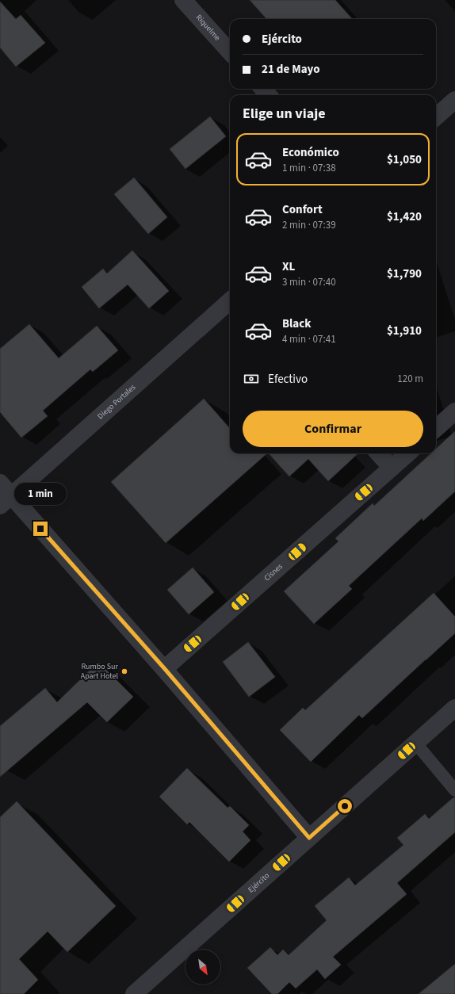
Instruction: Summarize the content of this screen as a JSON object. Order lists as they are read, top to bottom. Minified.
{"streets":{"street":["Riquelme","Diego Portales","Cisnes","Ejército"]},"places":["Rumbo Sur Apart Hotel"],"north":"bottom right","page":{"banner":["Ejército","21 de Mayo"],"heading":"Elige un viaje","list":[{"name":"Económico","note":"1 min · 07:38","value":"$1,050"},{"name":"Confort","note":"2 min · 07:39","value":"$1,420"},{"name":"XL","note":"3 min · 07:40","value":"$1,790"},{"name":"Black","note":"4 min · 07:41","value":"$1,910"}],"pay":["Efectivo","120 m"],"buttons":"Confirmar","bubble":"1 min"}}
